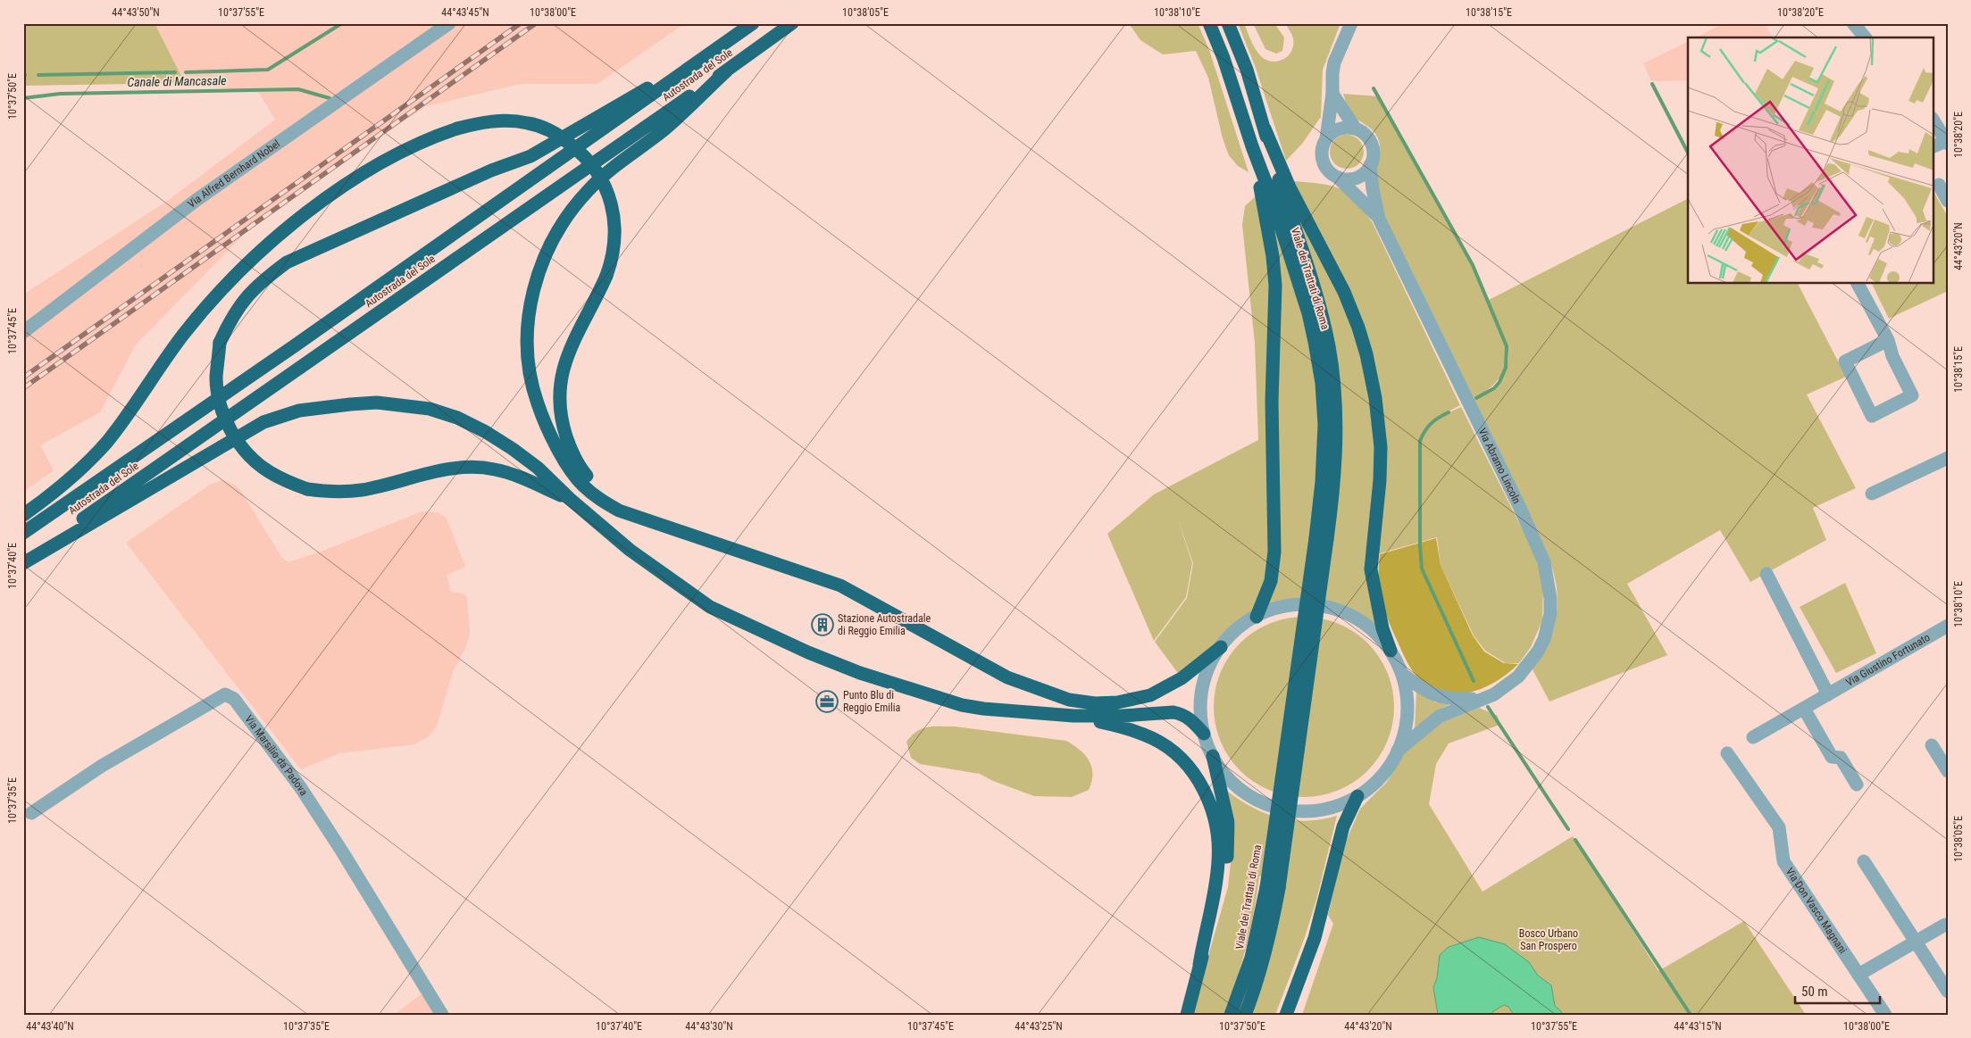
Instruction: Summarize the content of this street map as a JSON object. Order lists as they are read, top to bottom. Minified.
{"streets":{"highway":["Autostrada del Sole","Viale dei Trattati di Roma"],"street":["Via Alfred Bernhard Nobel","Via Abramo Lincoln","Via Giustino Fortunato","Via Marsilio da Padova","Via Don Vasco Magnani"]},"water":["Canale di Mancasale"],"parks":["Bosco Urbano San Prospero"],"places":{"building":["Stazione Autostradale di Reggio Emilia"],"office":["Punto Blu di Reggio Emilia"]},"scale_bar":"50 m","coordinates":["44°43'50\"N","10°37'55\"E","44°43'45\"N","10°38'00\"E","10°38'05\"E","10°38'10\"E","10°38'15\"E","10°38'20\"E","10°37'50\"E","44°43'20\"N","10°37'45\"E","10°37'40\"E","10°37'35\"E","44°43'40\"N","44°43'30\"N","44°43'25\"N","44°43'15\"N"]}
